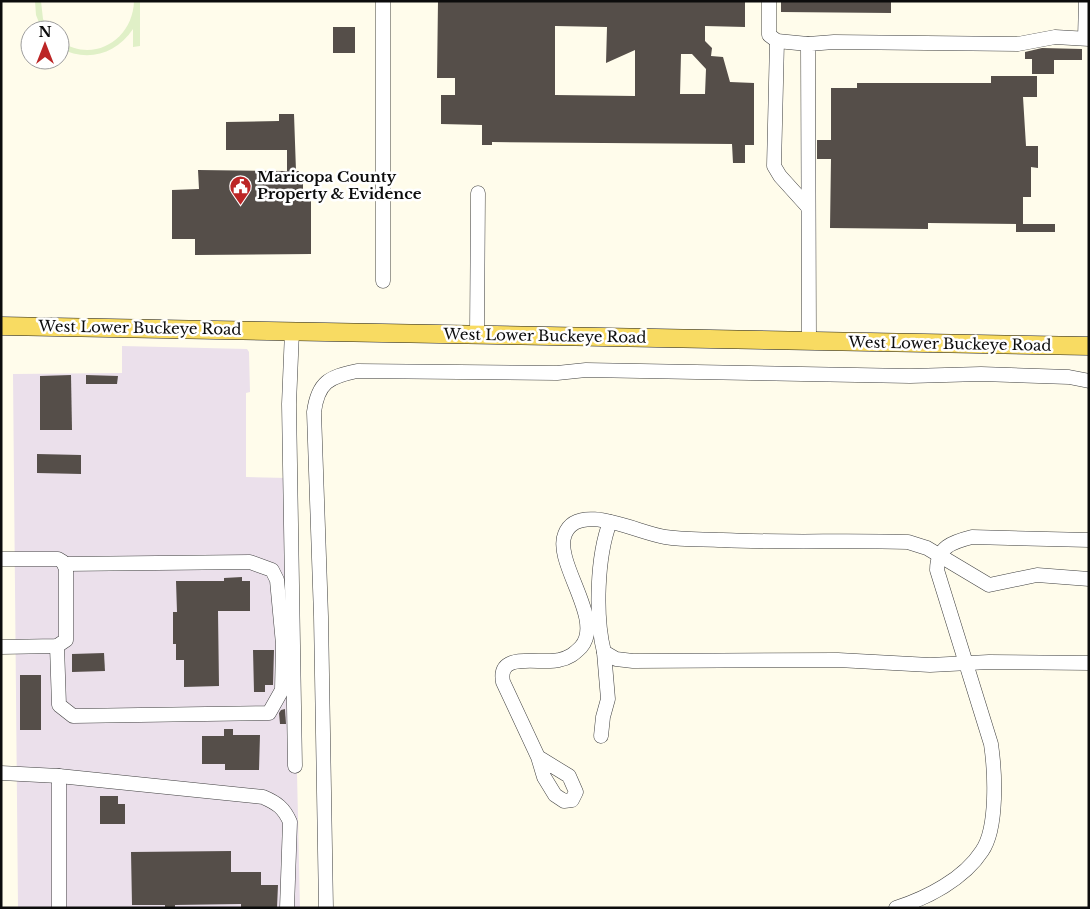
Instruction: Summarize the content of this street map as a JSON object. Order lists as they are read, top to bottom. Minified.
{"streets":{"main road":["West Lower Buckeye Road"]},"places":{"public building":["Maricopa County Property & Evidence"]},"north":"top"}
